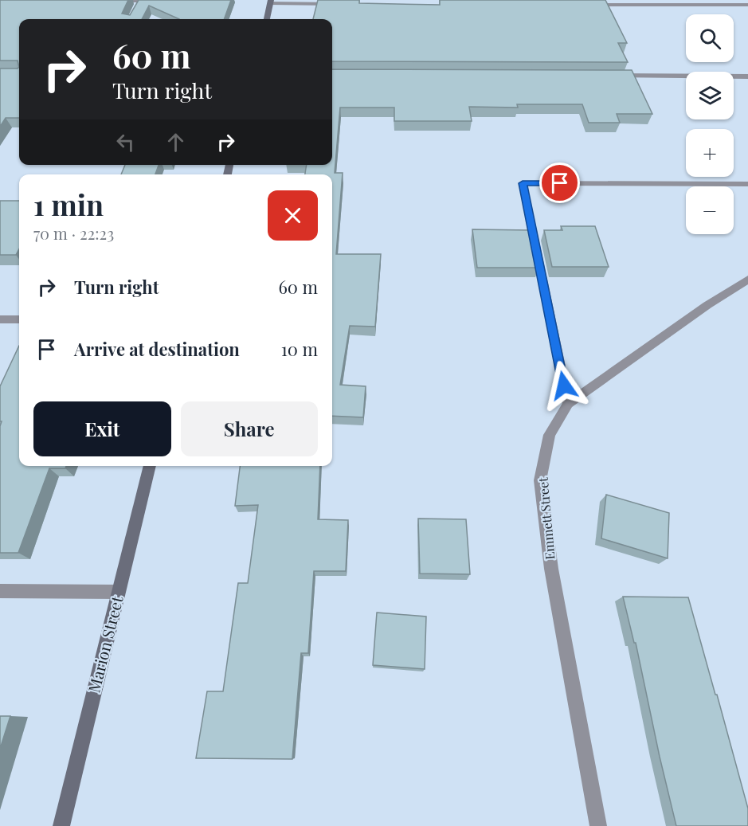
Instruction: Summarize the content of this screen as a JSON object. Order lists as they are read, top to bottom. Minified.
{"streets":{"street":["Emmett Street","Marion Street"]},"page":{"map_buttons":["+","−"],"turn":["60 m","Turn right"],"heading":["1 min","70 m · 22:23"],"list":[{"name":"Turn right","value":"60 m"},{"name":"Arrive at destination","value":"10 m"}],"buttons":["Exit","Share"]}}
